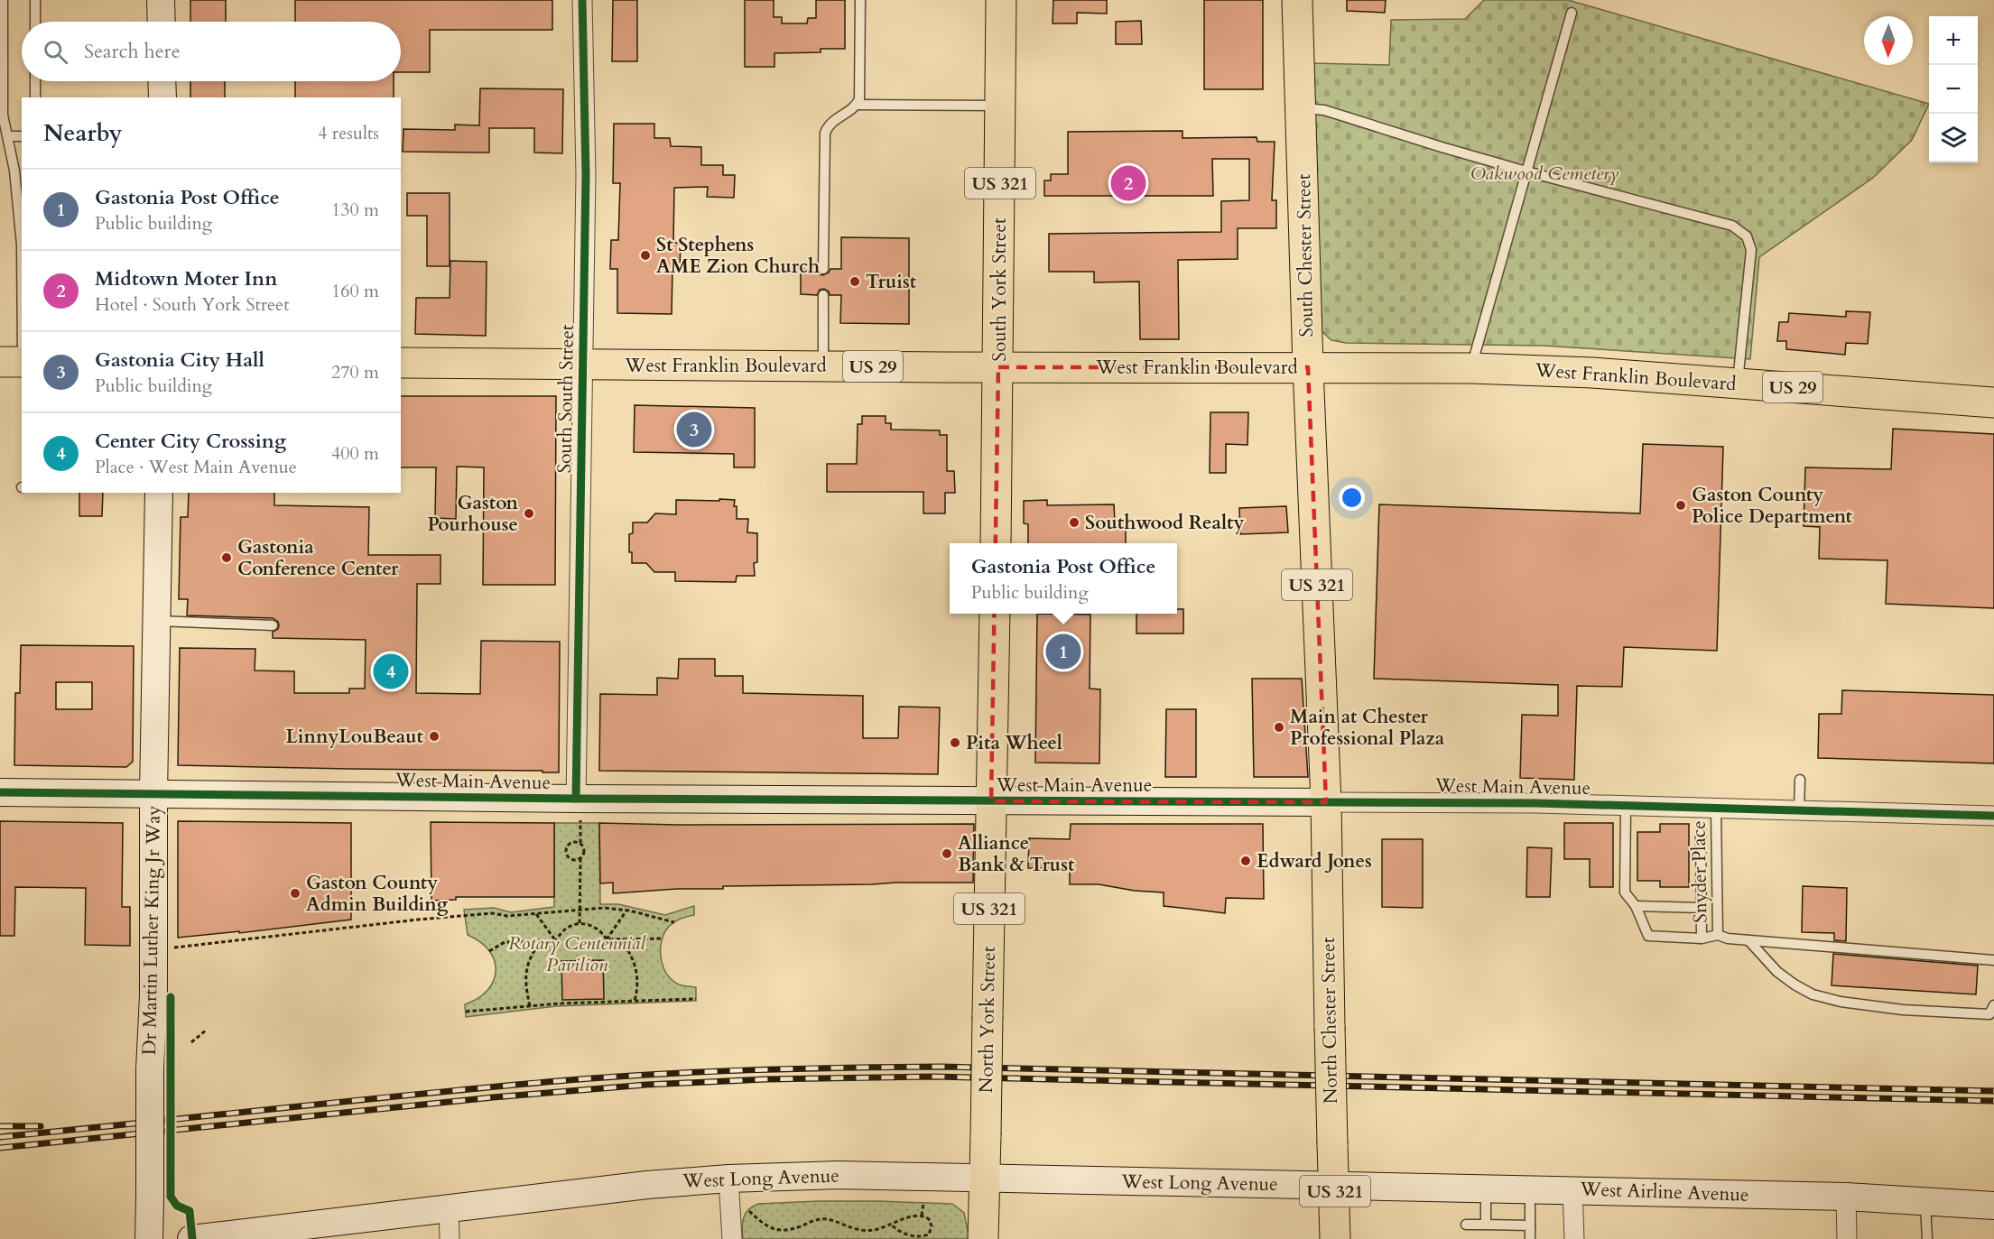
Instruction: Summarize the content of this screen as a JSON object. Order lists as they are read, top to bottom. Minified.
{"streets":{"main road":["US 321","South Chester Street","South York Street","West Franklin Boulevard","US 29","West Main Avenue","Dr Martin Luther King Jr Way","North York Street","North Chester Street","West Long Avenue","West Airline Avenue"],"street":["South South Street"],"lane":["Snyder Place"]},"crossings":[["US 321","West Main Avenue"],["US 321","North York Street"],["South Chester Street","West Franklin Boulevard"],["South Chester Street","West Main Avenue"],["South Chester Street","North Chester Street"],["South York Street","West Franklin Boulevard"],["West Franklin Boulevard","South South Street"],["South South Street","West Main Avenue"],["West Main Avenue","Snyder Place"],["West Main Avenue","Dr Martin Luther King Jr Way"],["West Main Avenue","North York Street"],["West Main Avenue","North Chester Street"],["North York Street","West Long Avenue"],["North Chester Street","West Long Avenue"],["North Chester Street","West Airline Avenue"],["West Long Avenue","West Airline Avenue"]],"parks":["Oakwood Cemetery","Rotary Centennial Pavilion"],"places":["St Stephens AME Zion Church","Truist","Gaston County Police Department","Gaston Pourhouse","Southwood Realty","Gastonia Conference Center","Main at Chester Professional Plaza","LinnyLouBeaut","Pita Wheel","Alliance Bank & Trust","Edward Jones","Gaston County Admin Building"],"north":"bottom","page":{"map_buttons":["+","−"],"search":"Search here","heading":["Nearby","4 results"],"pins":["2","3","1","4"],"list":[{"mark":"1","name":"Gastonia Post Office","note":"Public building","value":"130 m"},{"mark":"2","name":"Midtown Moter Inn","note":"Hotel · South York Street","value":"160 m"},{"mark":"3","name":"Gastonia City Hall","note":"Public building","value":"270 m"},{"mark":"4","name":"Center City Crossing","note":"Place · West Main Avenue","value":"400 m"}],"popup":["Gastonia Post Office","Public building"]}}
